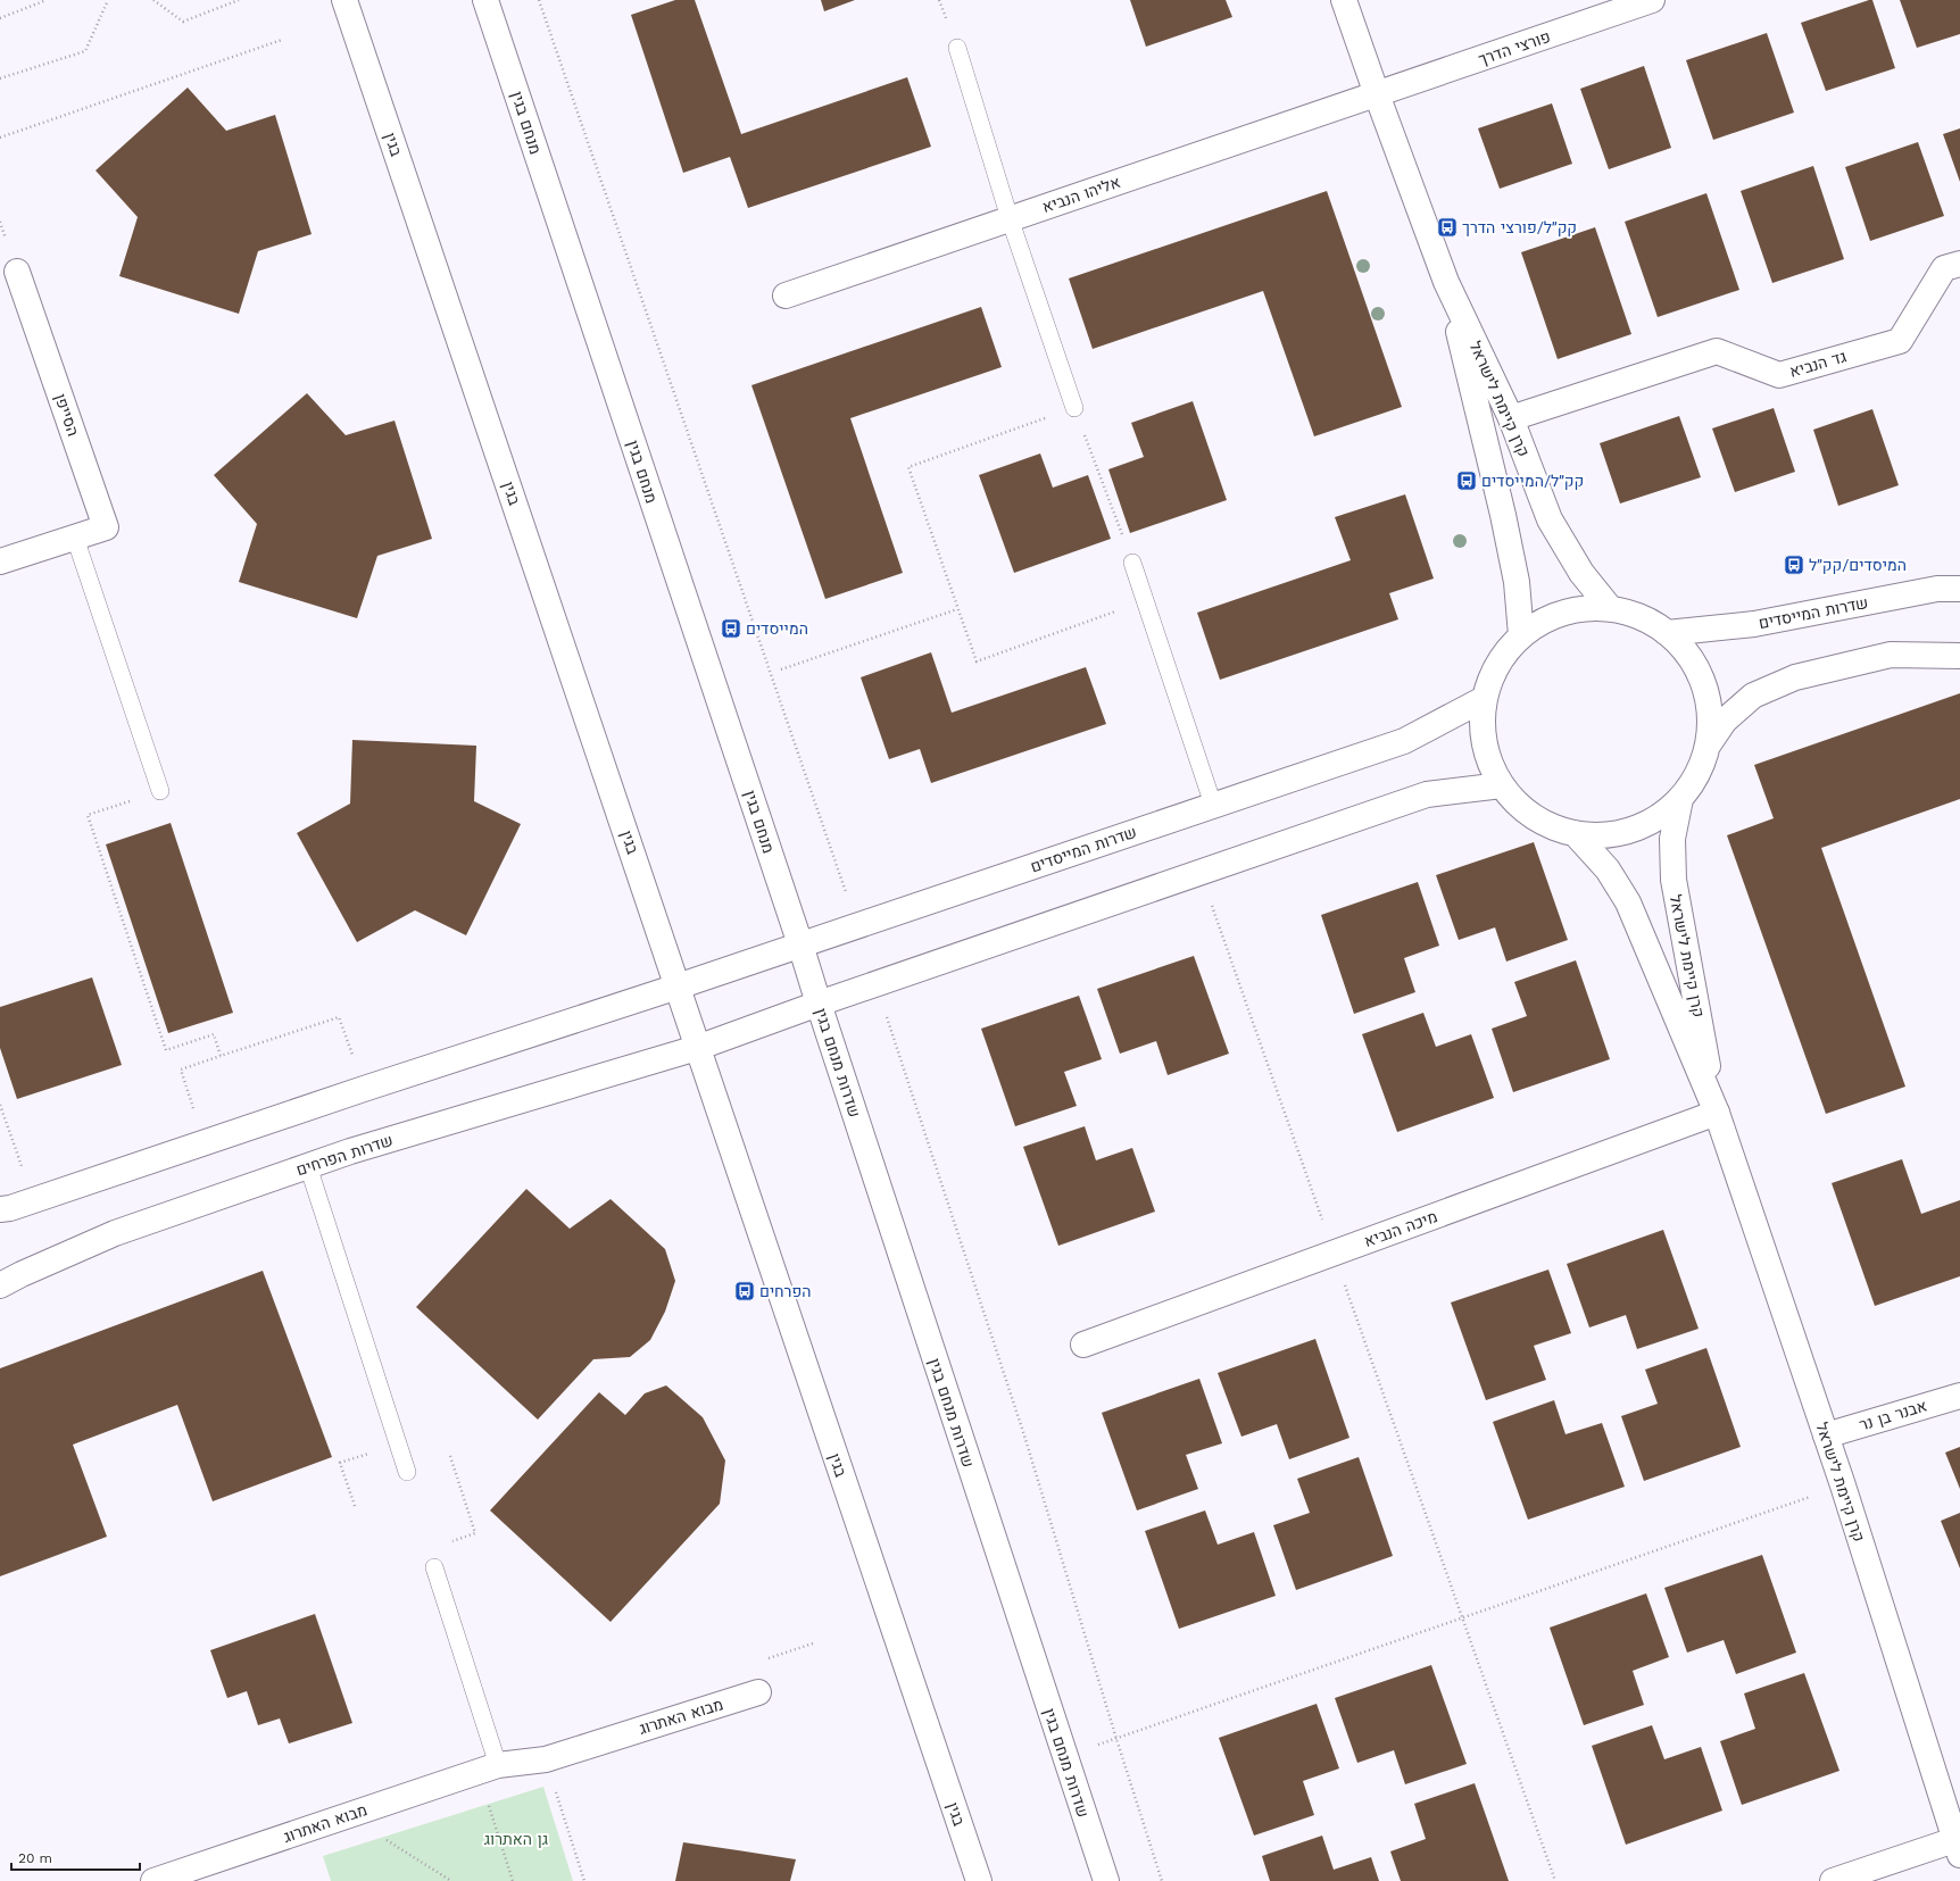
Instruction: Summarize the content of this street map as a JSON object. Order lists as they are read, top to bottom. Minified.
{"streets":{"street":["פורצי הדרך","מנחם בגין","בגין","אליהו הנביא","גד הנביא","קרן קיימת לישראל","הסייפן","שדרות המייסדים","שדרות מנחם בגין","שדרות הפרחים","מיכה הנביא","אבנר בן נר","מבוא האתרוג"]},"crossings":[["פורצי הדרך","אליהו הנביא"],["פורצי הדרך","קרן קיימת לישראל"],["מנחם בגין","שדרות המייסדים"],["מנחם בגין","שדרות מנחם בגין"],["בגין","שדרות המייסדים"],["בגין","שדרות הפרחים"],["אליהו הנביא","קרן קיימת לישראל"],["גד הנביא","קרן קיימת לישראל"],["קרן קיימת לישראל","מיכה הנביא"],["קרן קיימת לישראל","אבנר בן נר"],["שדרות המייסדים","שדרות מנחם בגין"]],"parks":["גן האתרוג"],"places":{"bus stop":["קק״ל/פורצי הדרך","קק״ל/המייסדים","המיסדים/קק״ל","המייסדים","הפרחים"]},"scale_bar":"20 m"}
